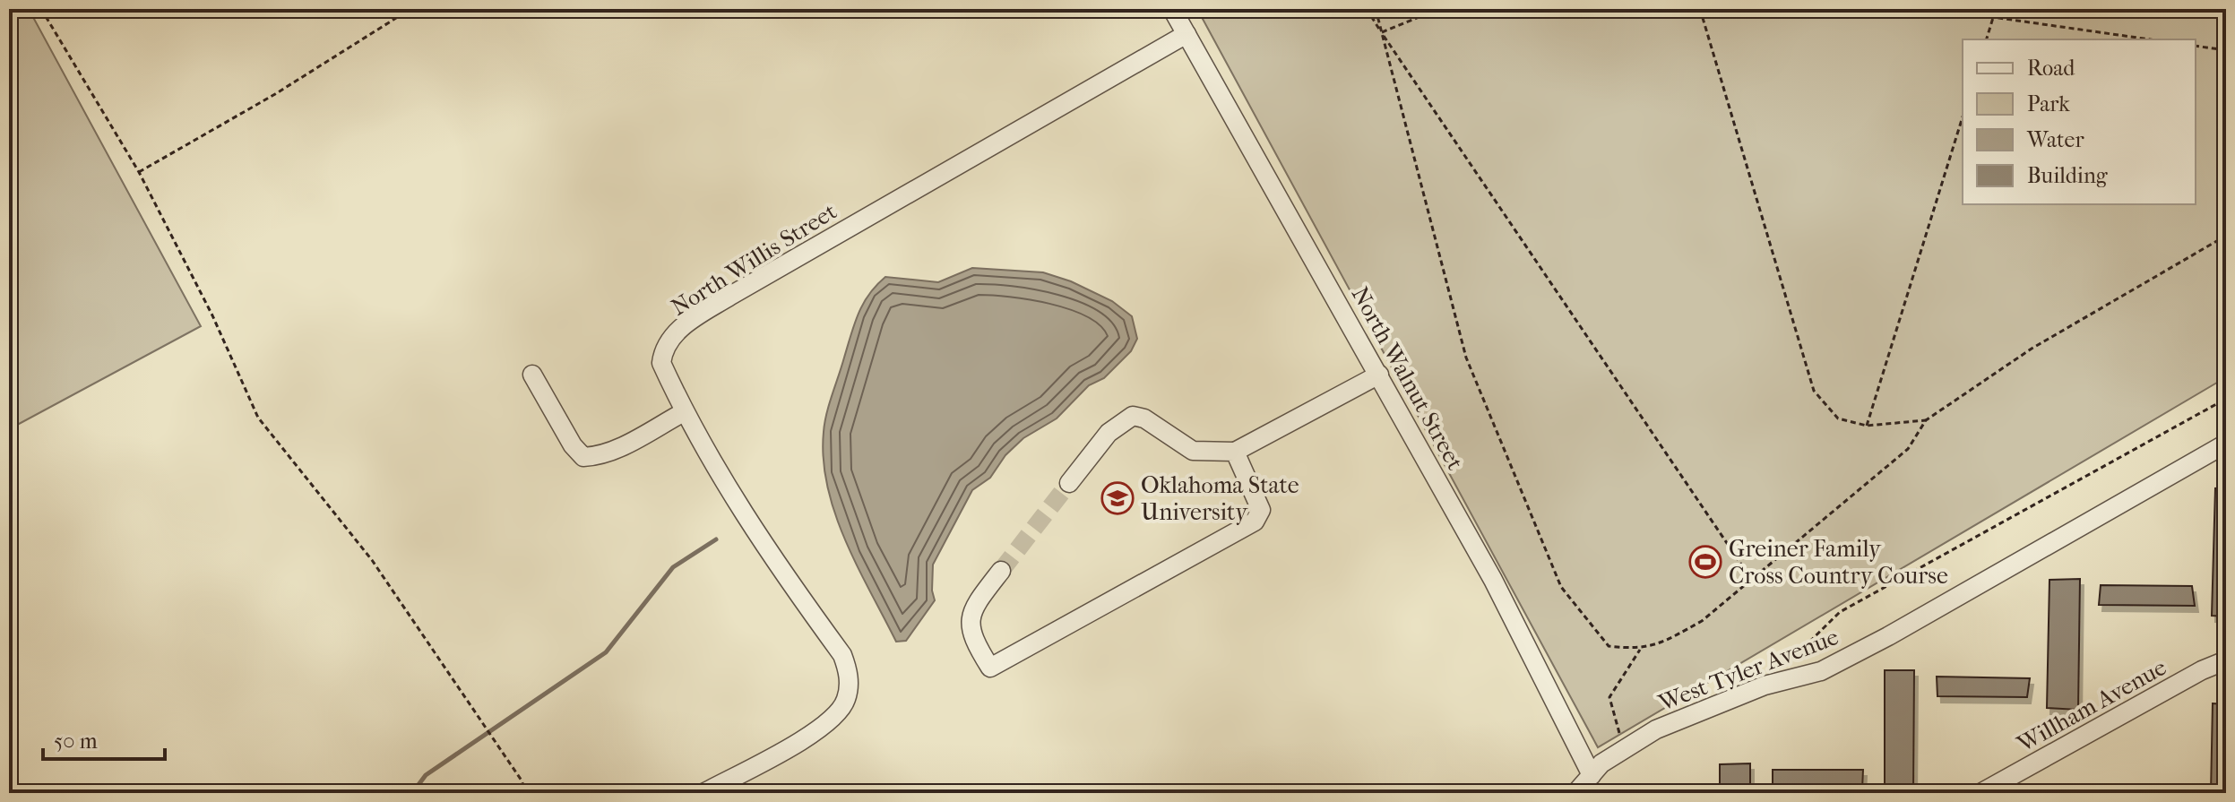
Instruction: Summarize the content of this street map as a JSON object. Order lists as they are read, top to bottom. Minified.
{"streets":{"street":["North Willis Street","North Walnut Street","West Tyler Avenue","Willham Avenue"]},"crossings":[["North Willis Street","North Walnut Street"],["North Walnut Street","West Tyler Avenue"]],"places":{"school or university":["Oklahoma State University"],"sports":["Greiner Family Cross Country Course"]},"legend":["Road","Park","Water","Building"],"scale_bar":"50 m"}
